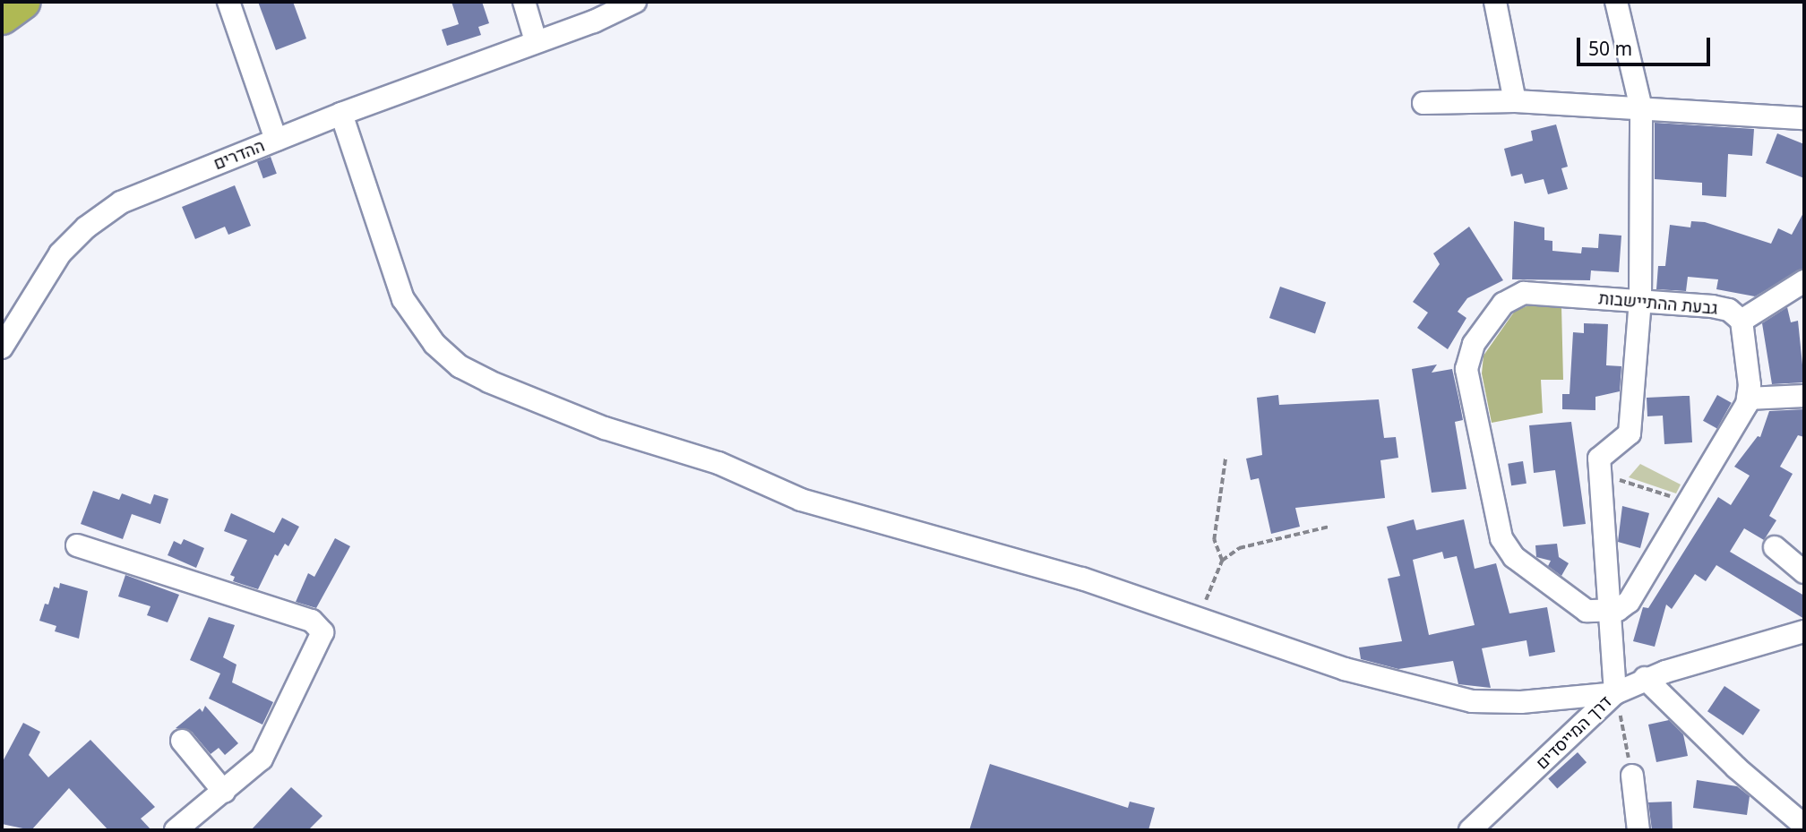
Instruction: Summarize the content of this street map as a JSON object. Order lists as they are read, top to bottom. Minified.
{"streets":{"street":["ההדרים","גבעת ההתיישבות","דרך המייסדים"]},"scale_bar":"50 m"}
